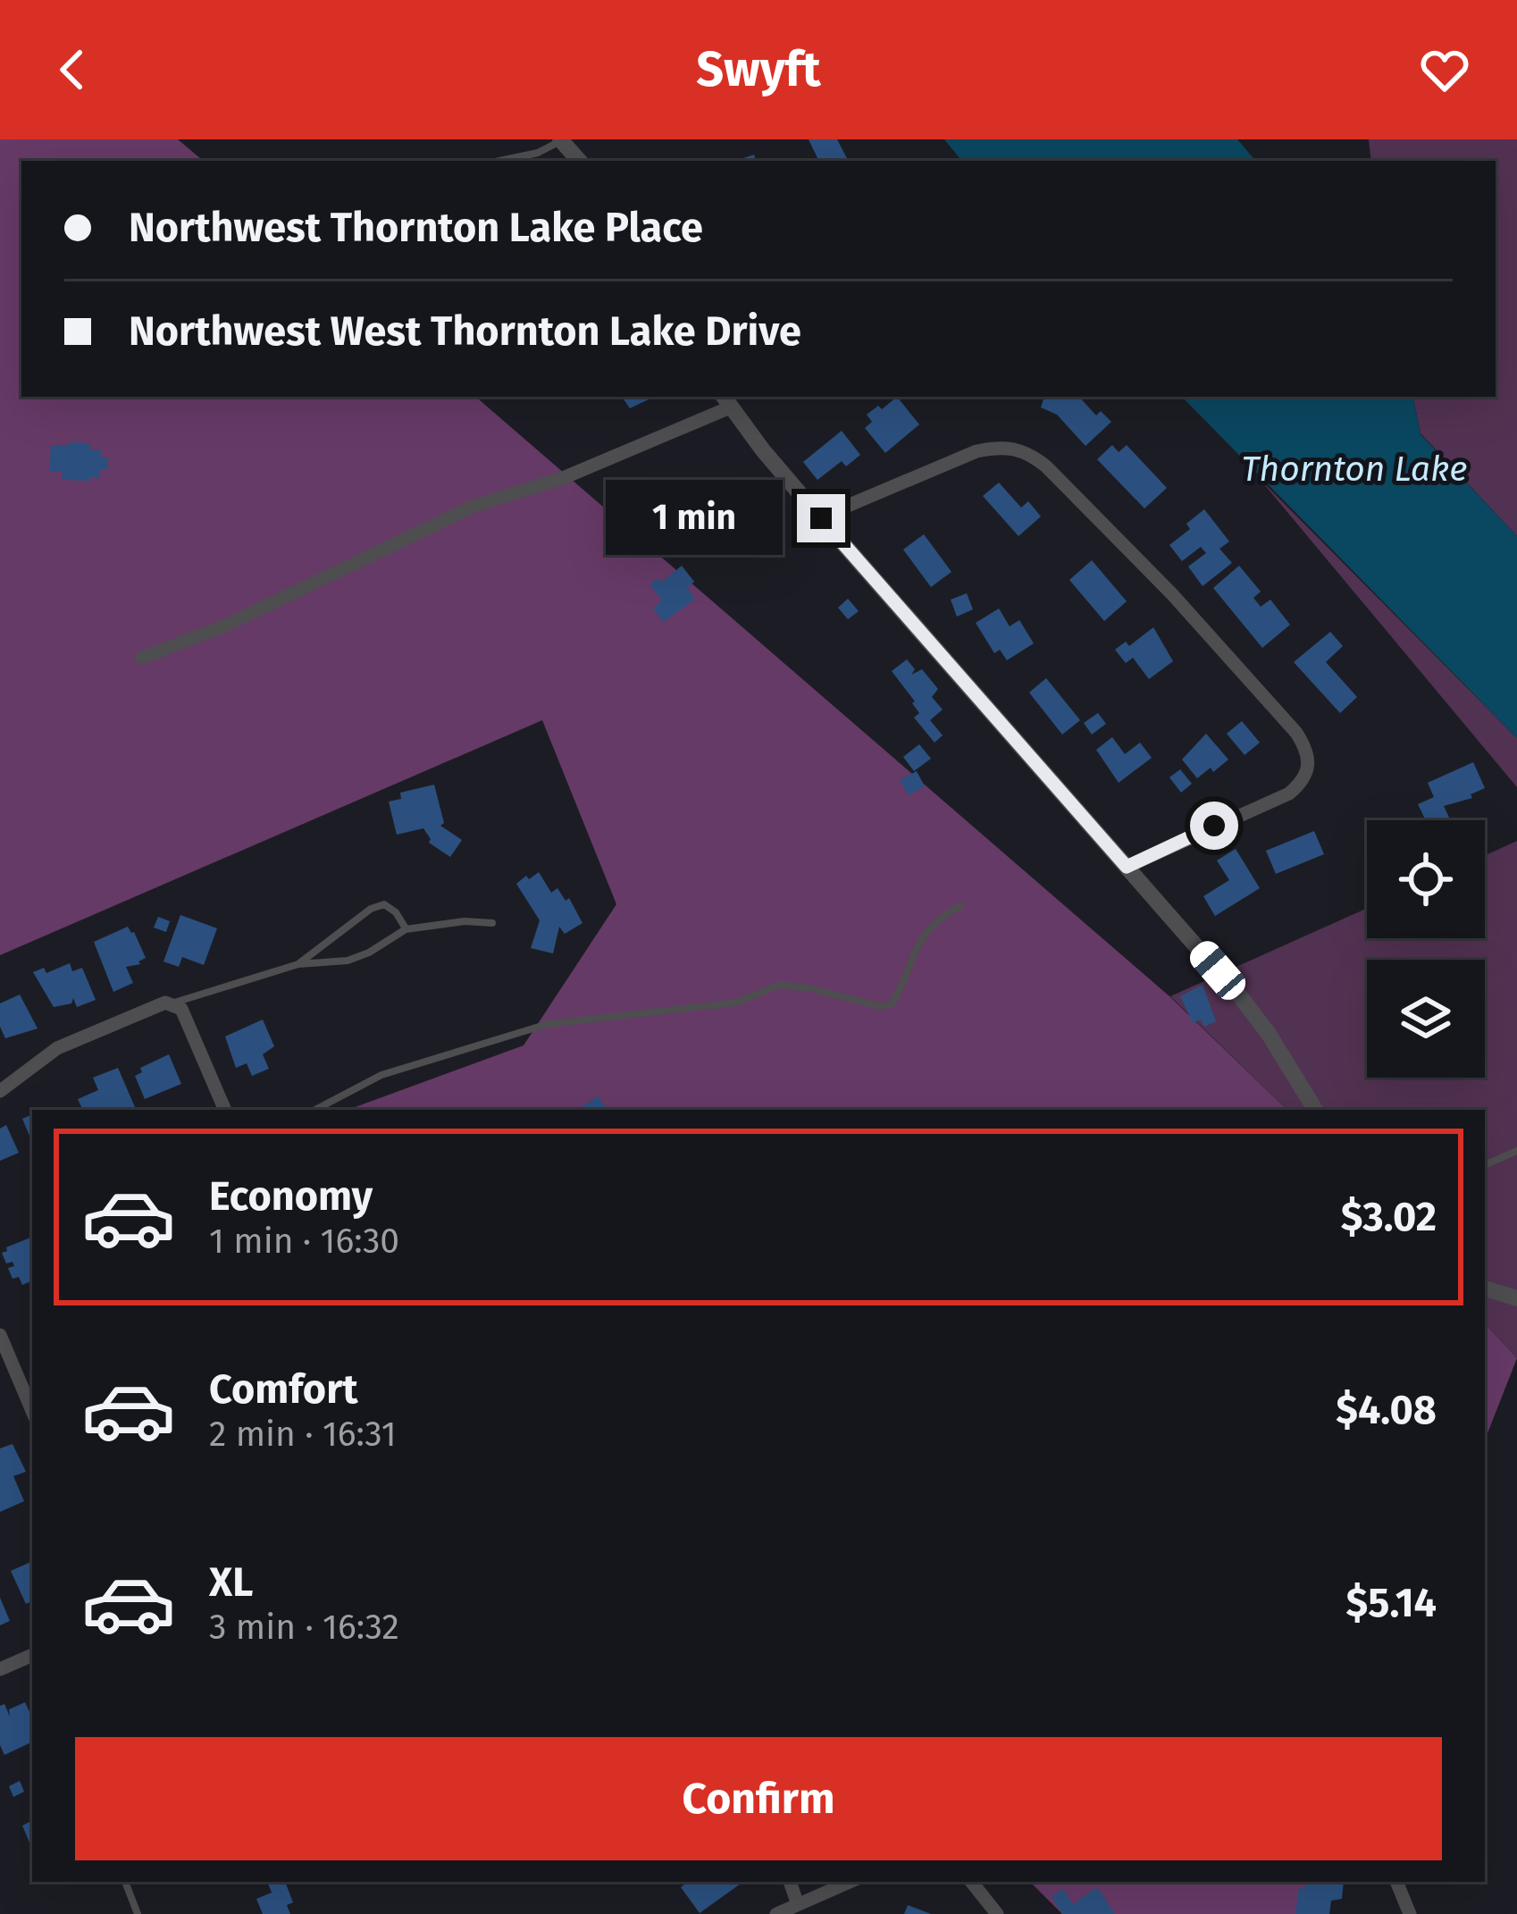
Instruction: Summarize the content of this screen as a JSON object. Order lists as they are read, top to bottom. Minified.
{"water":["Thornton Lake"],"page":{"header":"Swyft","banner":["Northwest Thornton Lake Place","Northwest West Thornton Lake Drive"],"bubble":"1 min","list":[{"name":"Economy","note":"1 min · 16:30","value":"$3.02"},{"name":"Comfort","note":"2 min · 16:31","value":"$4.08"},{"name":"XL","note":"3 min · 16:32","value":"$5.14"}],"buttons":"Confirm"}}
